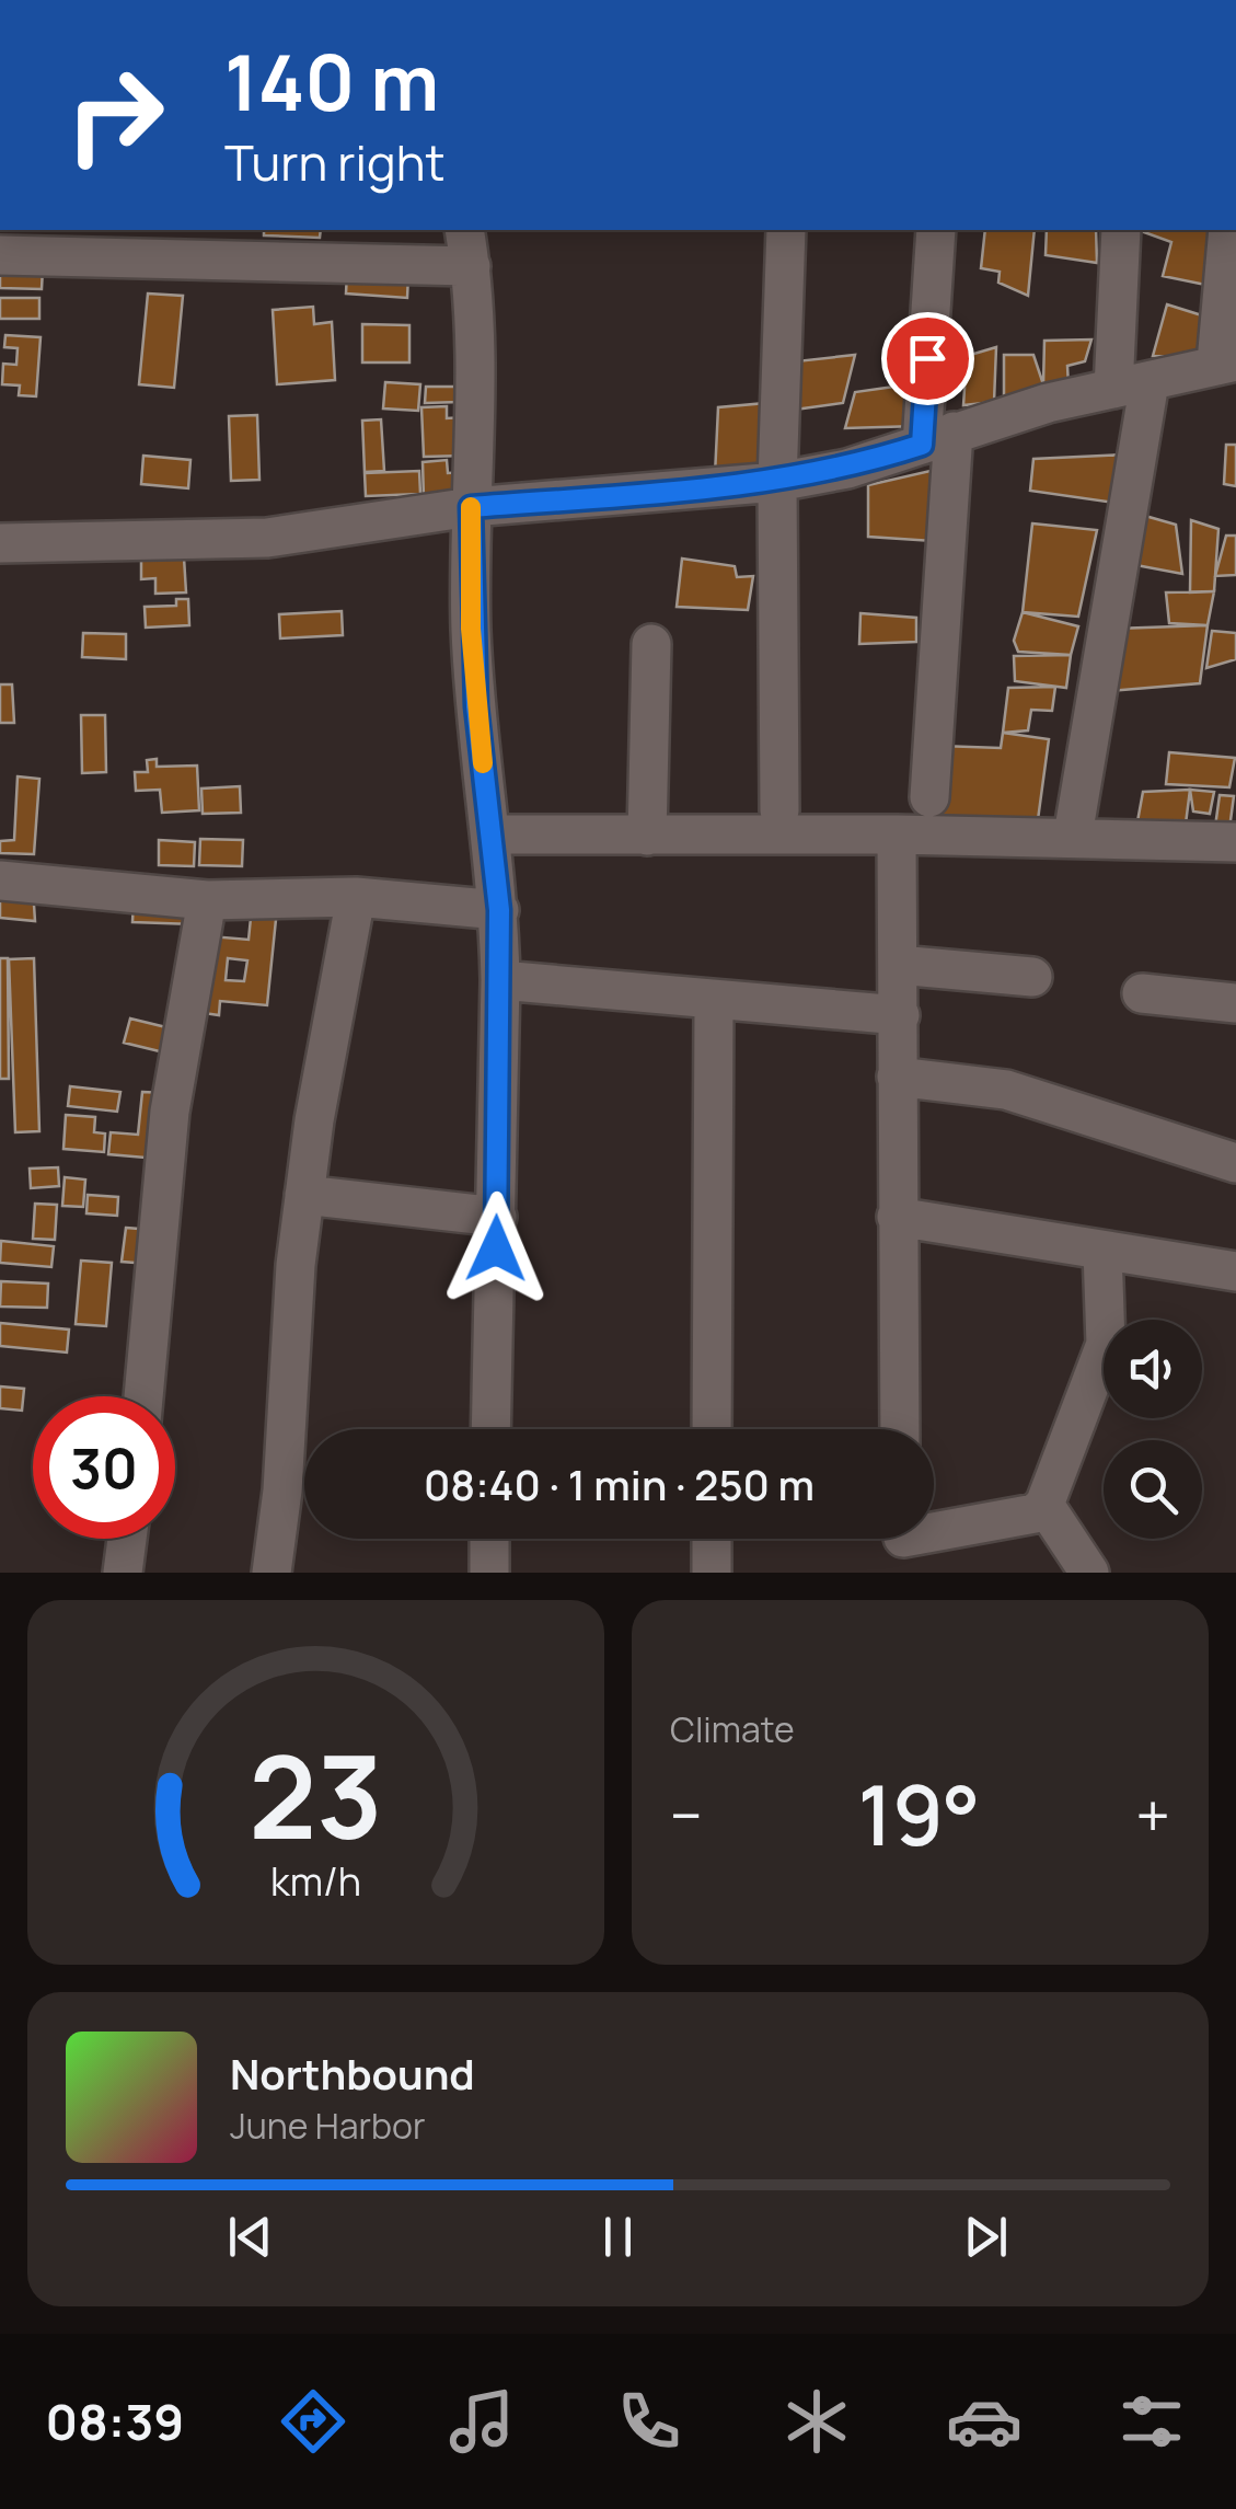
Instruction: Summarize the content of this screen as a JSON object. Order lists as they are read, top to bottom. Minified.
{"page":{"turn":["140 m","Turn right"],"limit":"30","trip":"08:40 · 1 min · 250 m","tile":"Climate","heat":["−","19°","+"],"song":["Northbound","June Harbor"],"tabs":"08:39","gauge":["23","km/h"]}}
